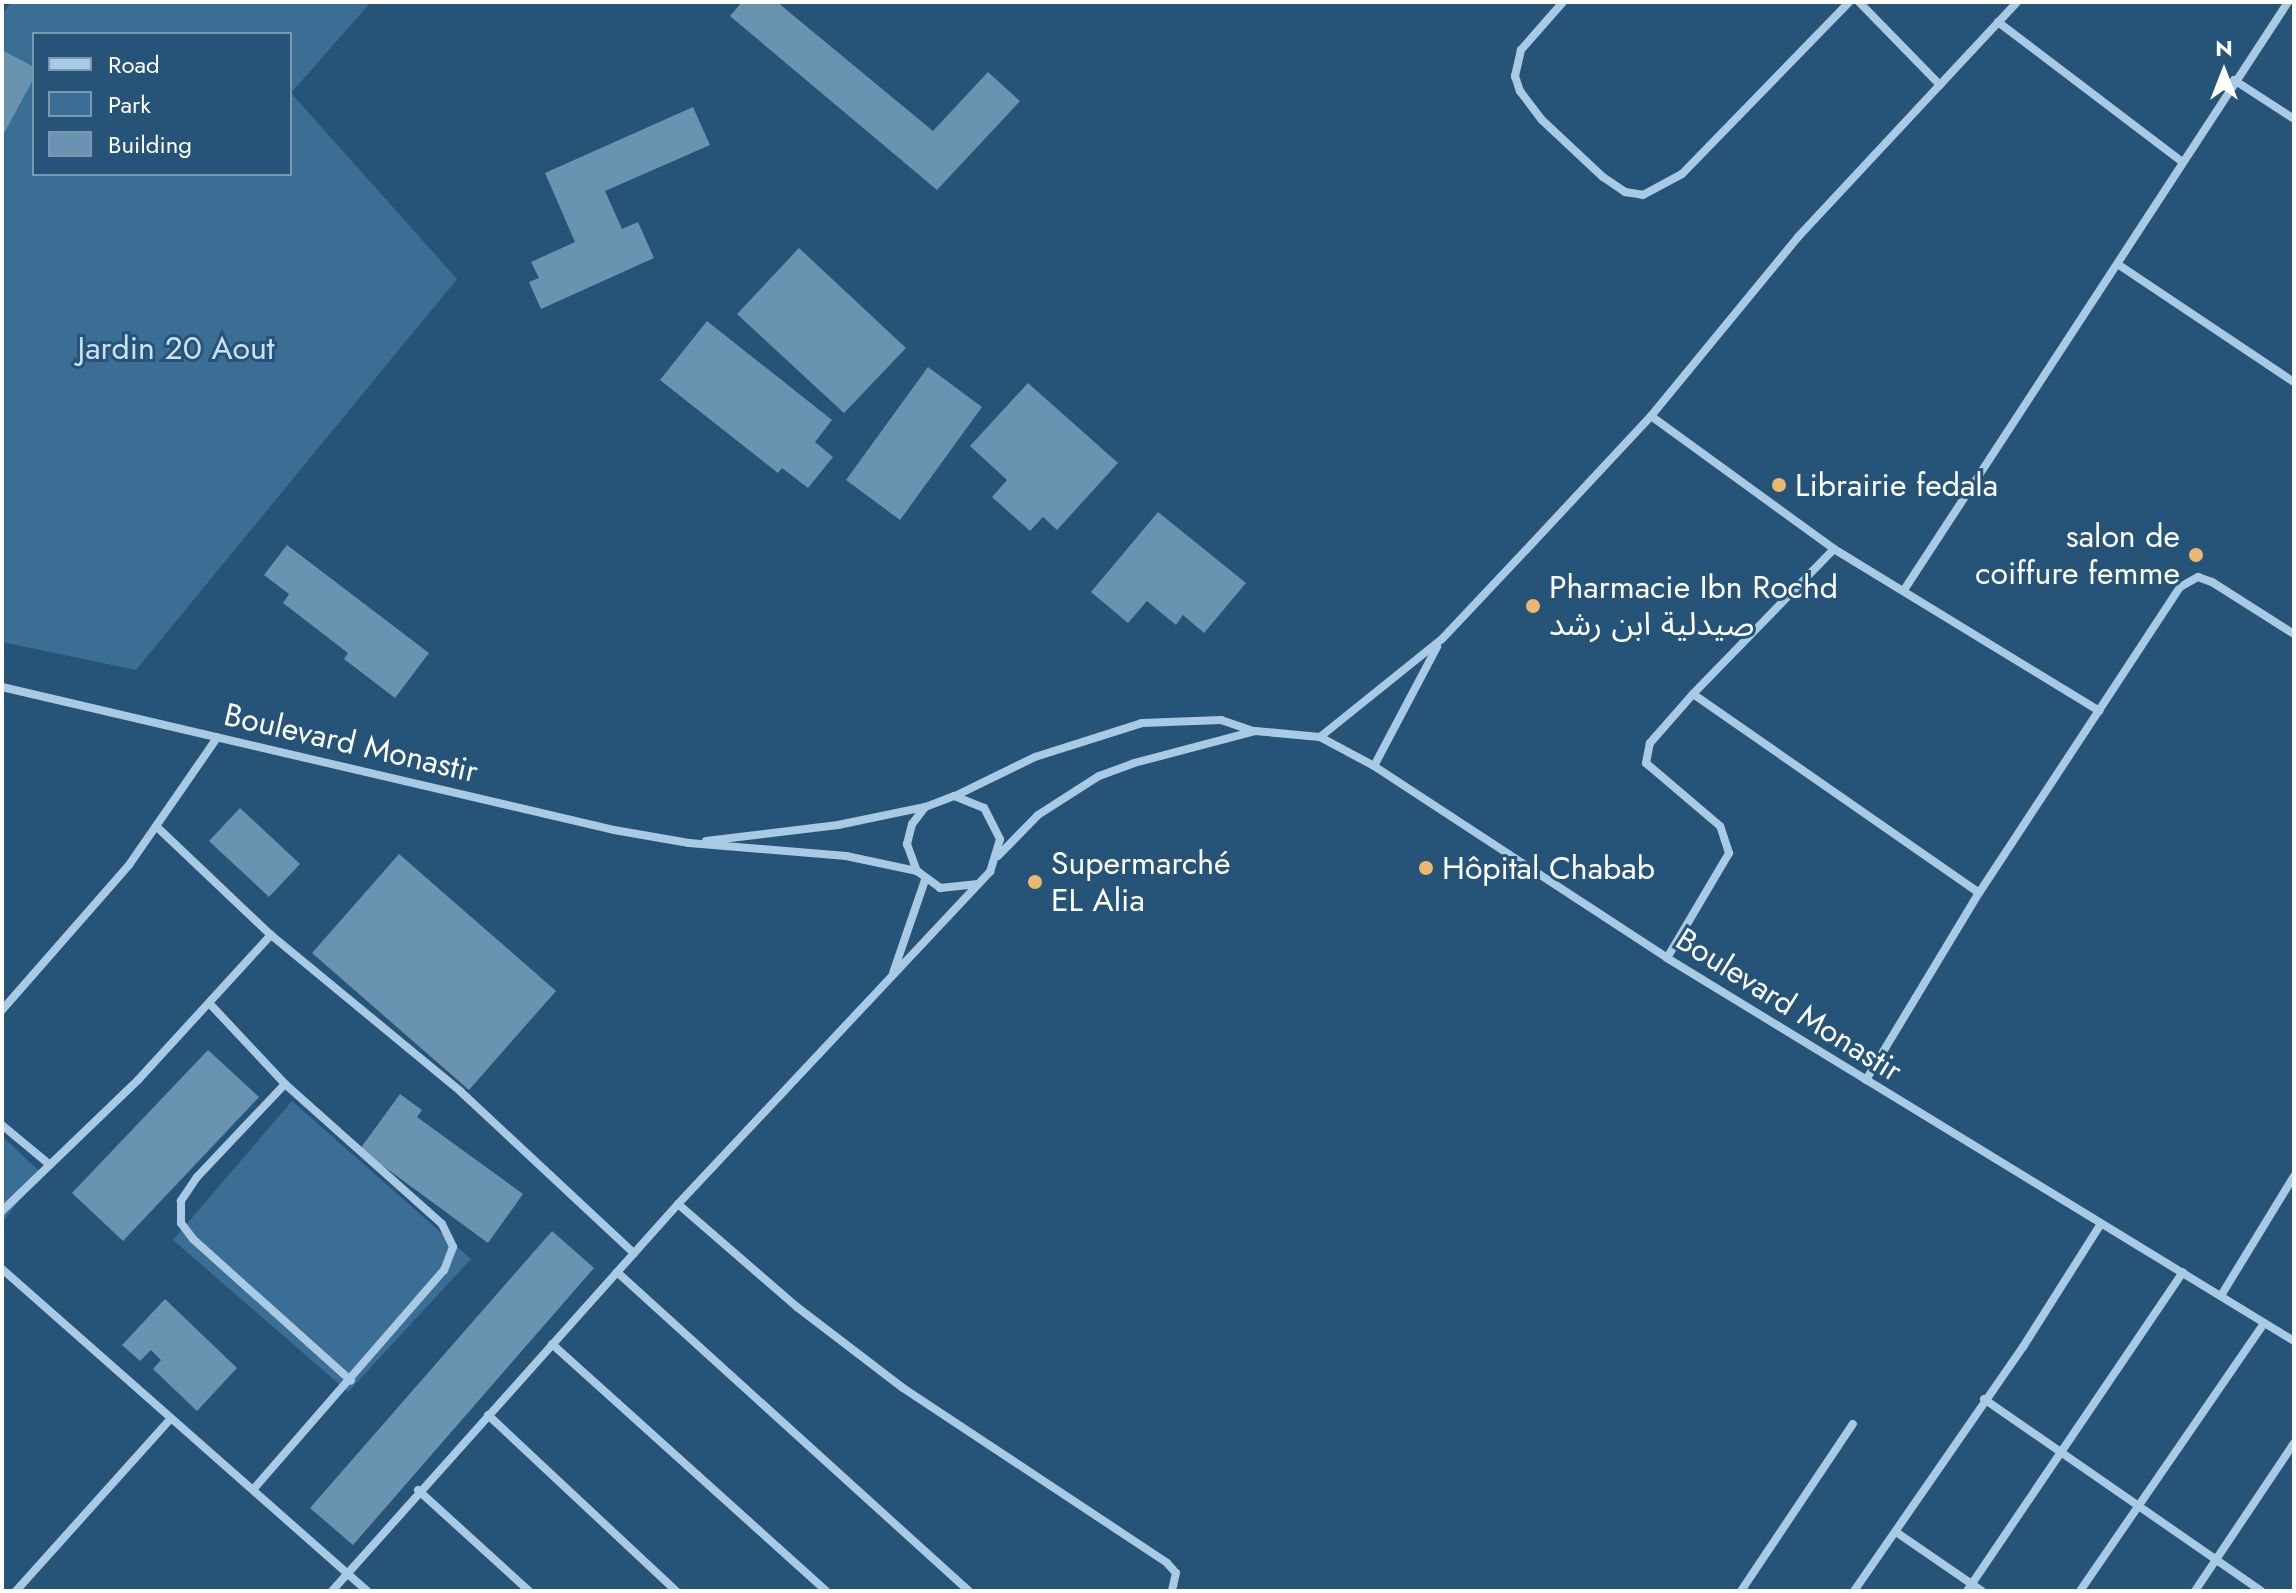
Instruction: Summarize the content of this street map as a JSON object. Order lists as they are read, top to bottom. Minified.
{"streets":{"street":["Boulevard Monastir"]},"parks":["Jardin 20 Aout"],"places":["Librairie fedala","salon de coiffure femme","Pharmacie Ibn Rochd صيدلية ابن رشد","Hôpital Chabab","Supermarché EL Alia"],"legend":["Road","Park","Building"],"north":"top"}
